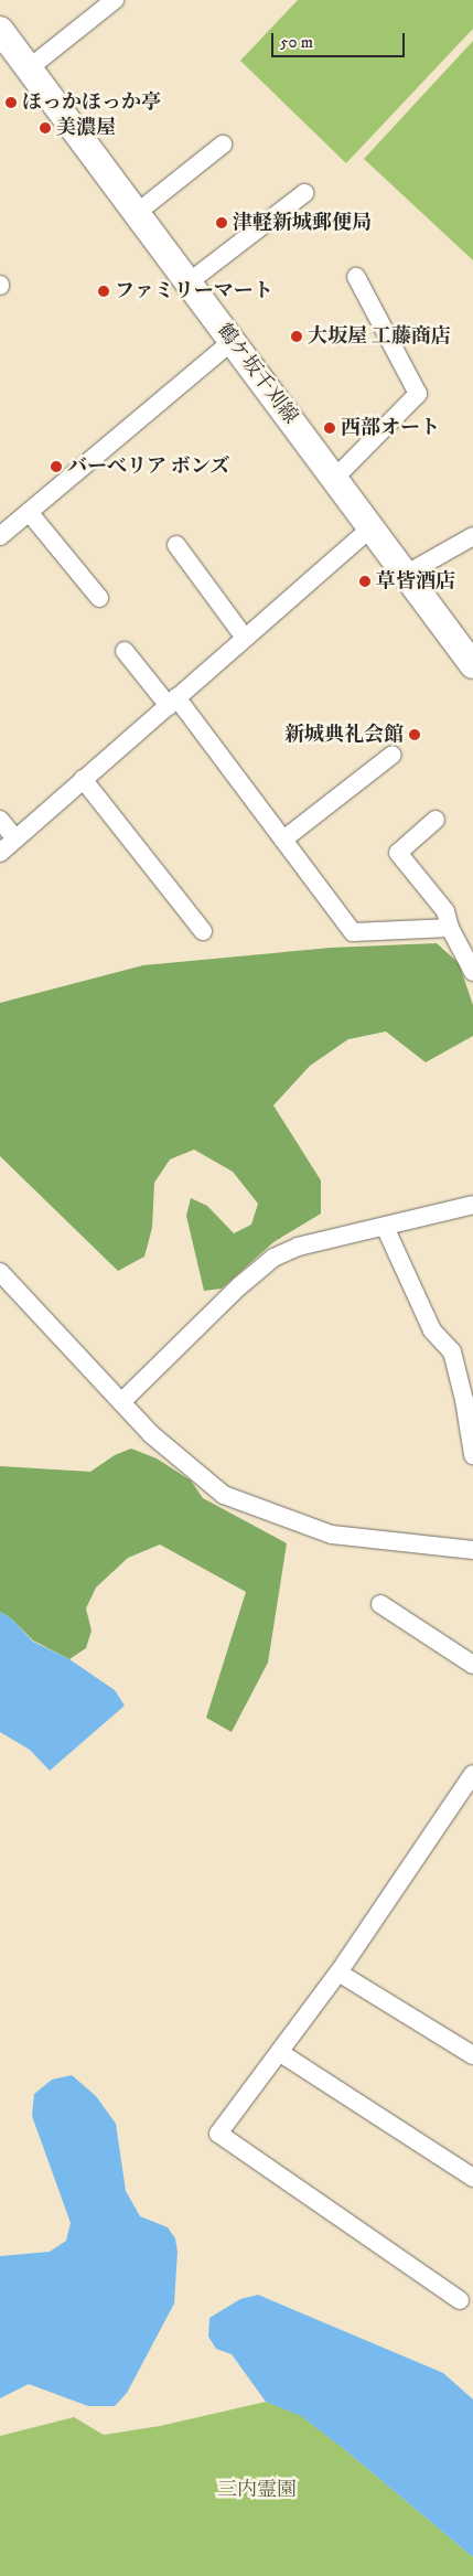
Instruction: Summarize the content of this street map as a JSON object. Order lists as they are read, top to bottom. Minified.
{"streets":{"main road":["鶴ケ坂千刈線"]},"parks":["三内霊園"],"places":["ほっかほっか亭","美濃屋","津軽新城郵便局","ファミリーマート","大坂屋 工藤商店","西部オート","バーべリア ボンズ","草皆酒店","新城典礼会館"],"scale_bar":"50 m"}
